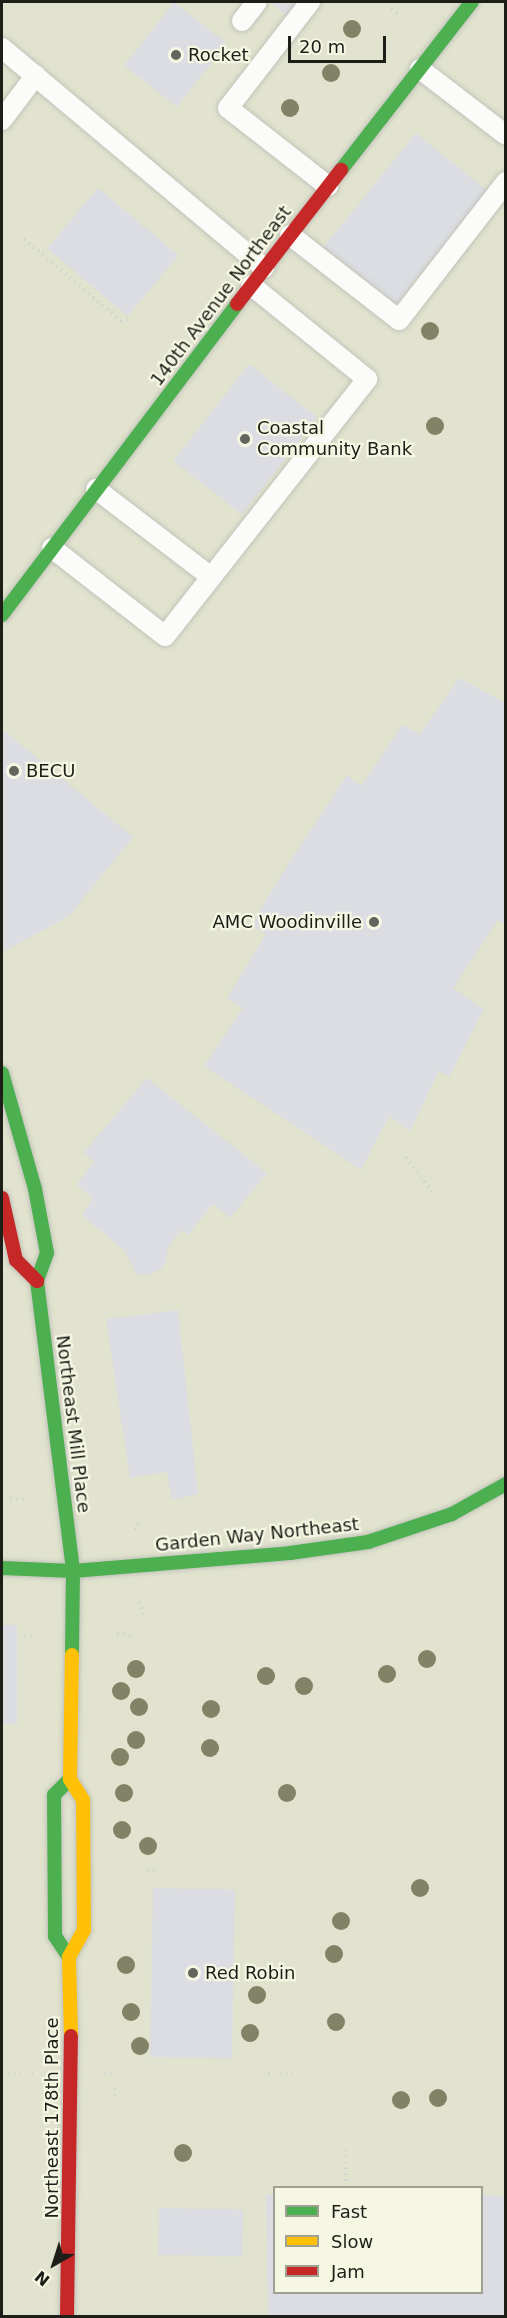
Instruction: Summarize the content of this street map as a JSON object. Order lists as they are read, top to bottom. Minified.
{"streets":{"street":["140th Avenue Northeast","Northeast Mill Place","Garden Way Northeast","Northeast 178th Place"]},"crossings":[["Northeast Mill Place","Garden Way Northeast"]],"places":["Rocket","Coastal Community Bank","BECU","AMC Woodinville","Red Robin"],"legend":["Fast","Slow","Jam"],"scale_bar":"20 m","north":"bottom left"}
